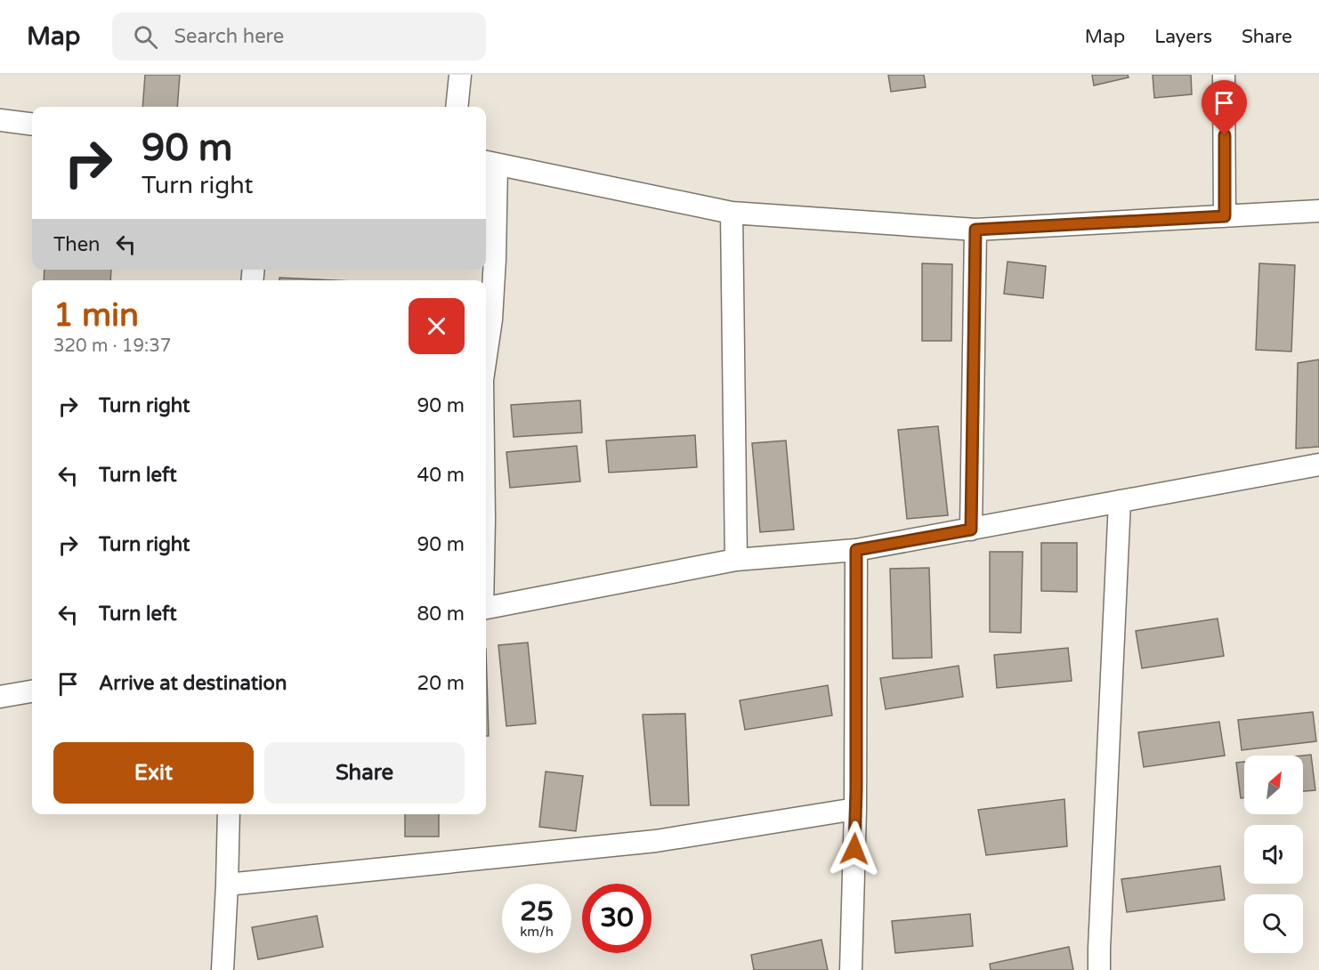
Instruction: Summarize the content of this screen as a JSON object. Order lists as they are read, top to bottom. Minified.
{"north":"top right","page":{"header":"Map","search":"Search here","nav":["Map","Layers","Share"],"turn":["90 m","Turn right"],"then":"Then","heading":["1 min","320 m · 19:37"],"list":[{"name":"Turn right","value":"90 m"},{"name":"Turn left","value":"40 m"},{"name":"Turn right","value":"90 m"},{"name":"Turn left","value":"80 m"},{"name":"Arrive at destination","value":"20 m"}],"buttons":["Exit","Share"],"speed":"25 km/h","limit":"30"}}
